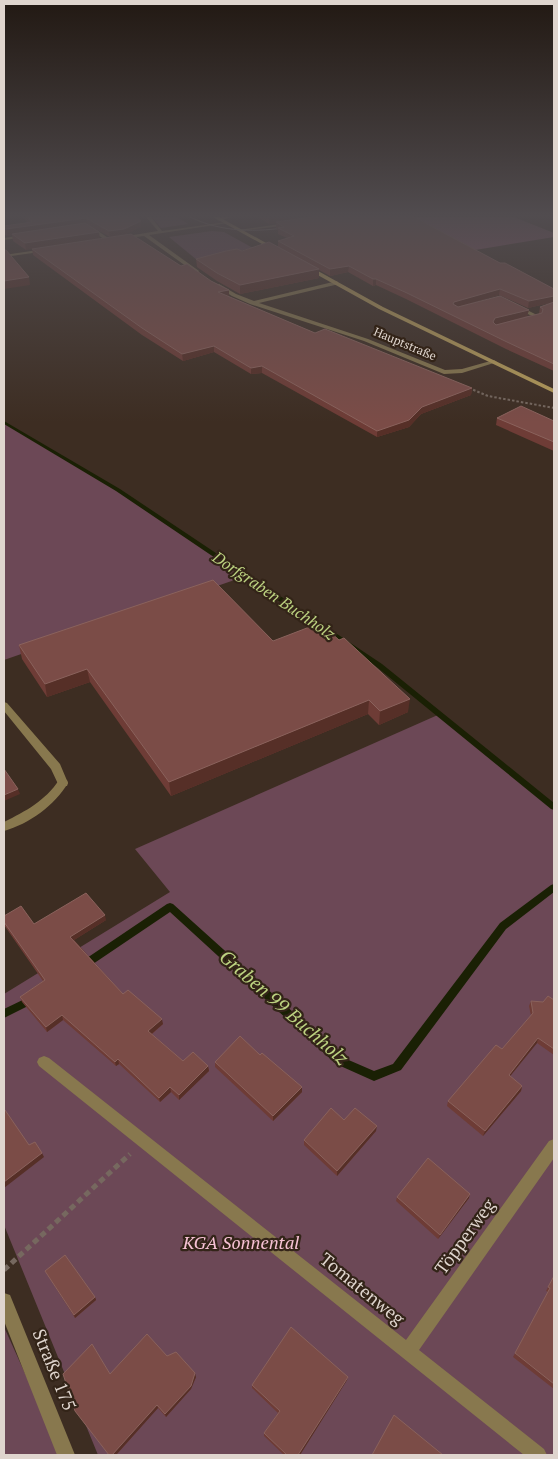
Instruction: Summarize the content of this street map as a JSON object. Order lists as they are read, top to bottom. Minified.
{"streets":{"main road":["Hauptstraße"],"street":["Töpperweg","Tomatenweg","Straße 175"]},"crossings":[["Töpperweg","Tomatenweg"]],"water":["Dorfgraben Buchholz","Graben 99 Buchholz"],"parks":["KGA Sonnental"]}
